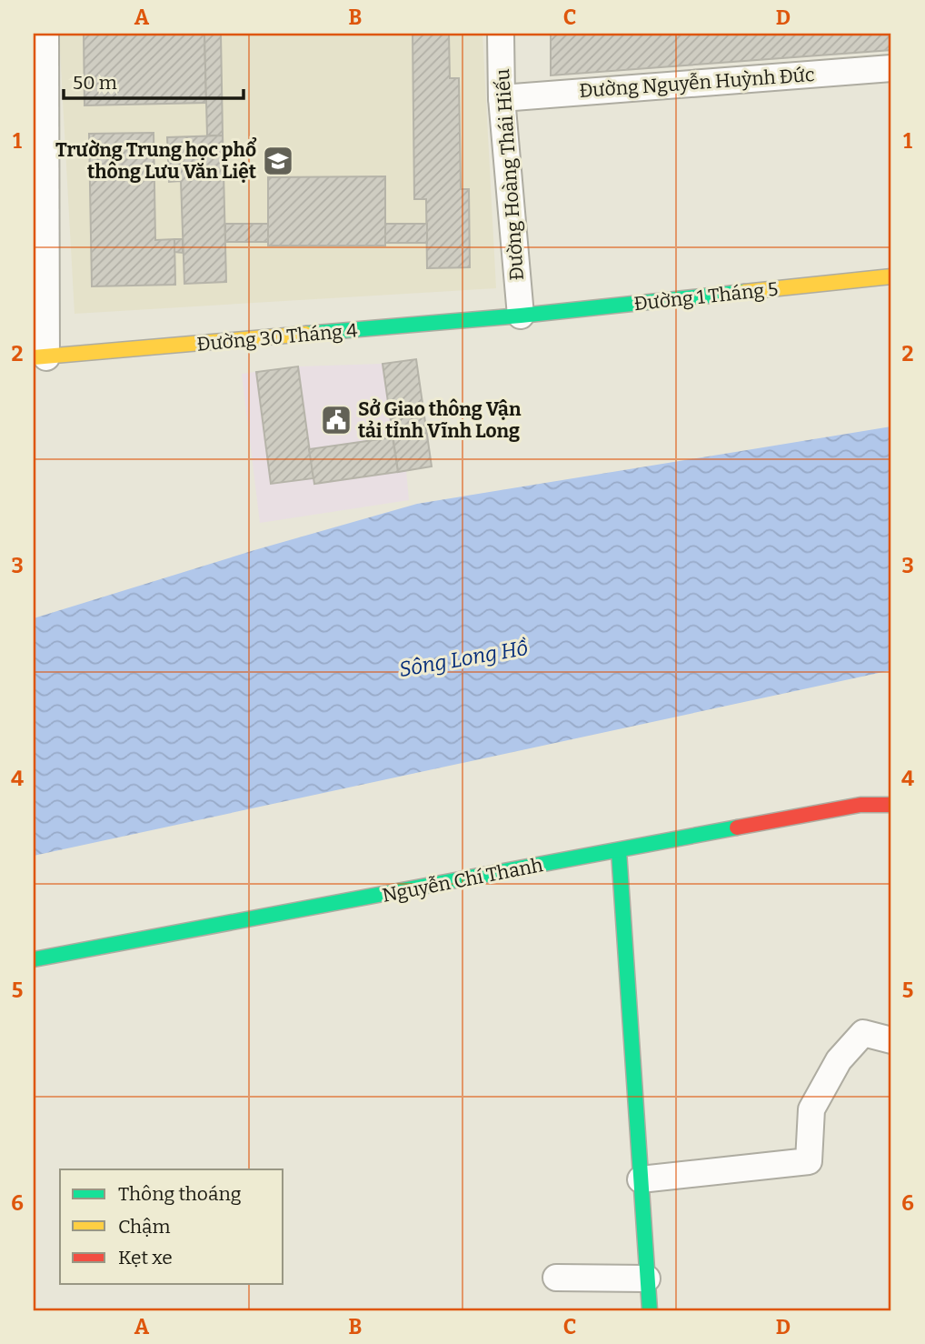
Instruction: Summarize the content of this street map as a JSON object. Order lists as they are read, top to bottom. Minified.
{"streets":{"street":["Đường Nguyễn Huỳnh Đức","Đường Hoàng Thái Hiếu","Đường 1 Tháng 5","Đường 30 Tháng 4","Nguyễn Chí Thanh"]},"crossings":[["Đường Nguyễn Huỳnh Đức","Đường Hoàng Thái Hiếu"],["Đường Hoàng Thái Hiếu","Đường 1 Tháng 5"],["Đường Hoàng Thái Hiếu","Đường 30 Tháng 4"],["Đường 1 Tháng 5","Đường 30 Tháng 4"]],"water":["Sông Long Hồ"],"places":{"school or university":["Trường Trung học phổ thông Lưu Văn Liệt"],"public building":["Sở Giao thông Vận tải tỉnh Vĩnh Long"]},"legend":["Thông thoáng","Chậm","Kẹt xe"],"scale_bar":"50 m","grid":{"columns":["A","B","C","D"],"rows":["1","2","3","4","5","6"]}}
